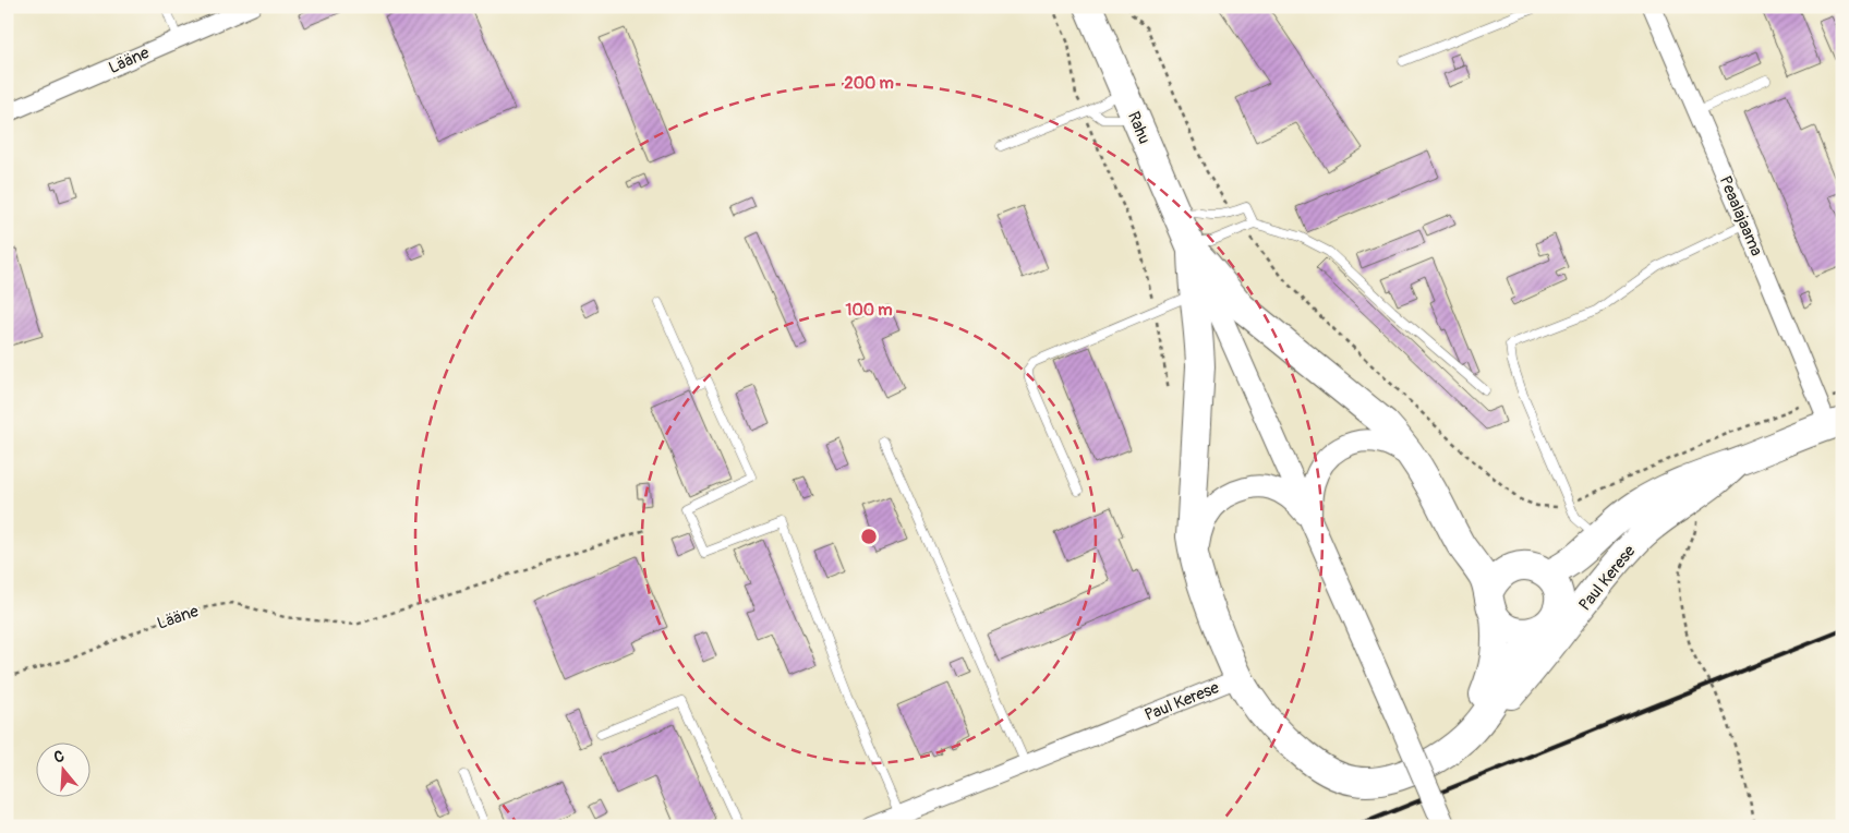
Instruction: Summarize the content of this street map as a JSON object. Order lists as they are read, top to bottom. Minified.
{"streets":{"highway":["Rahu","Paul Kerese"],"street":["Lääne","Peaalajaama"]},"crossings":[["Peaalajaama","Paul Kerese"]],"north":"top","rings":["200 m","100 m"]}
